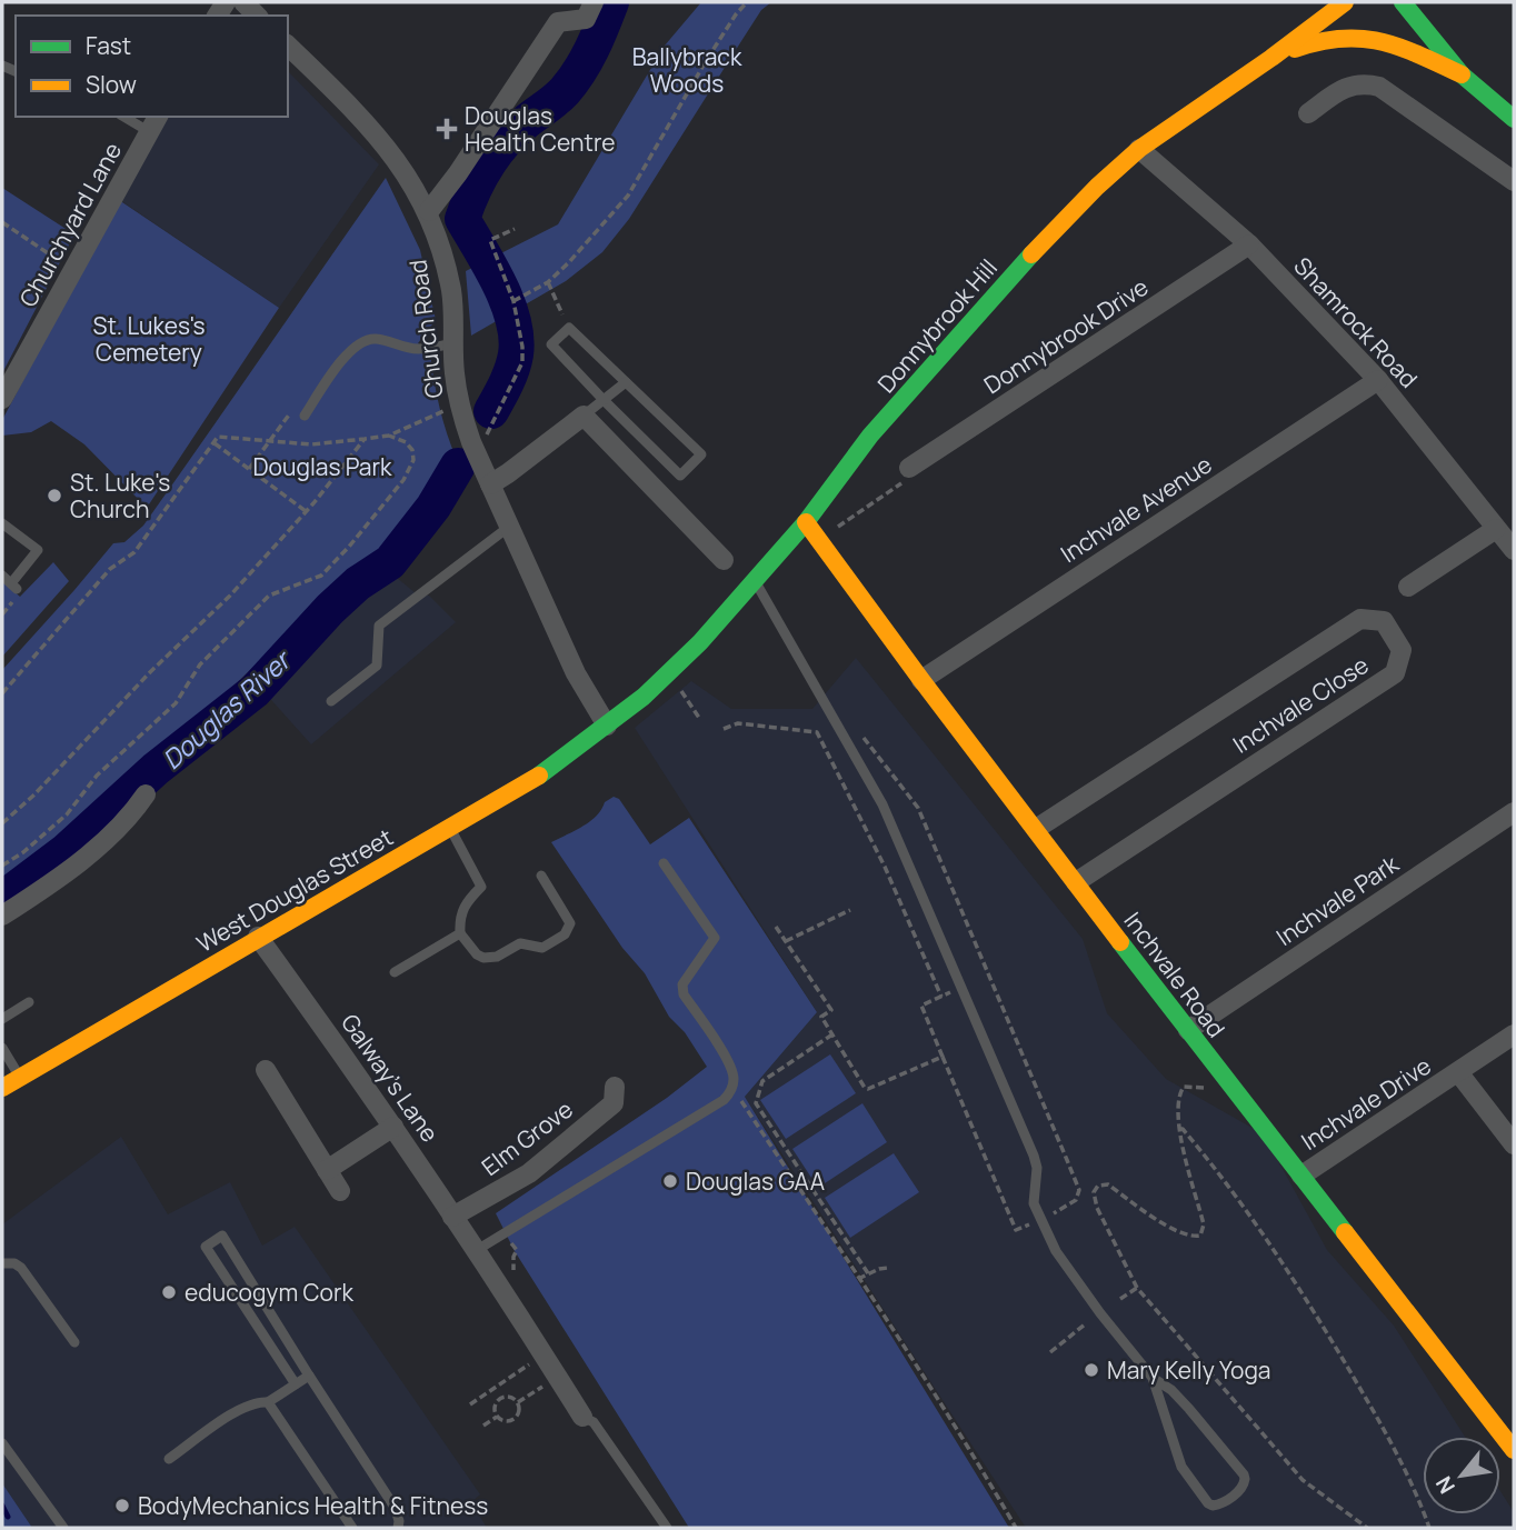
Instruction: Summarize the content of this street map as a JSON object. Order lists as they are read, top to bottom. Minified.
{"streets":{"main road":["Donnybrook Hill","West Douglas Street","Inchvale Road"],"street":["Churchyard Lane","Shamrock Road","Church Road","Donnybrook Drive","Inchvale Avenue","Inchvale Close","Inchvale Park","Galway's Lane","Inchvale Drive","Elm Grove"]},"crossings":[["Shamrock Road","Donnybrook Hill"],["Shamrock Road","Donnybrook Drive"],["Shamrock Road","Inchvale Avenue"],["Donnybrook Hill","Church Road"],["Donnybrook Hill","West Douglas Street"],["Donnybrook Hill","Inchvale Road"],["Church Road","West Douglas Street"],["Inchvale Avenue","Inchvale Road"],["Inchvale Close","Inchvale Road"],["West Douglas Street","Galway's Lane"],["Inchvale Park","Inchvale Road"],["Inchvale Road","Inchvale Drive"],["Galway's Lane","Elm Grove"]],"water":["Douglas River"],"parks":["Ballybrack Woods","St. Lukes's Cemetery","Douglas Park"],"places":{"health":["Douglas Health Centre"],"other":["St. Luke's Church","Douglas GAA","educogym Cork","Mary Kelly Yoga","BodyMechanics Health & Fitness"]},"legend":["Fast","Slow"],"north":"bottom left"}
